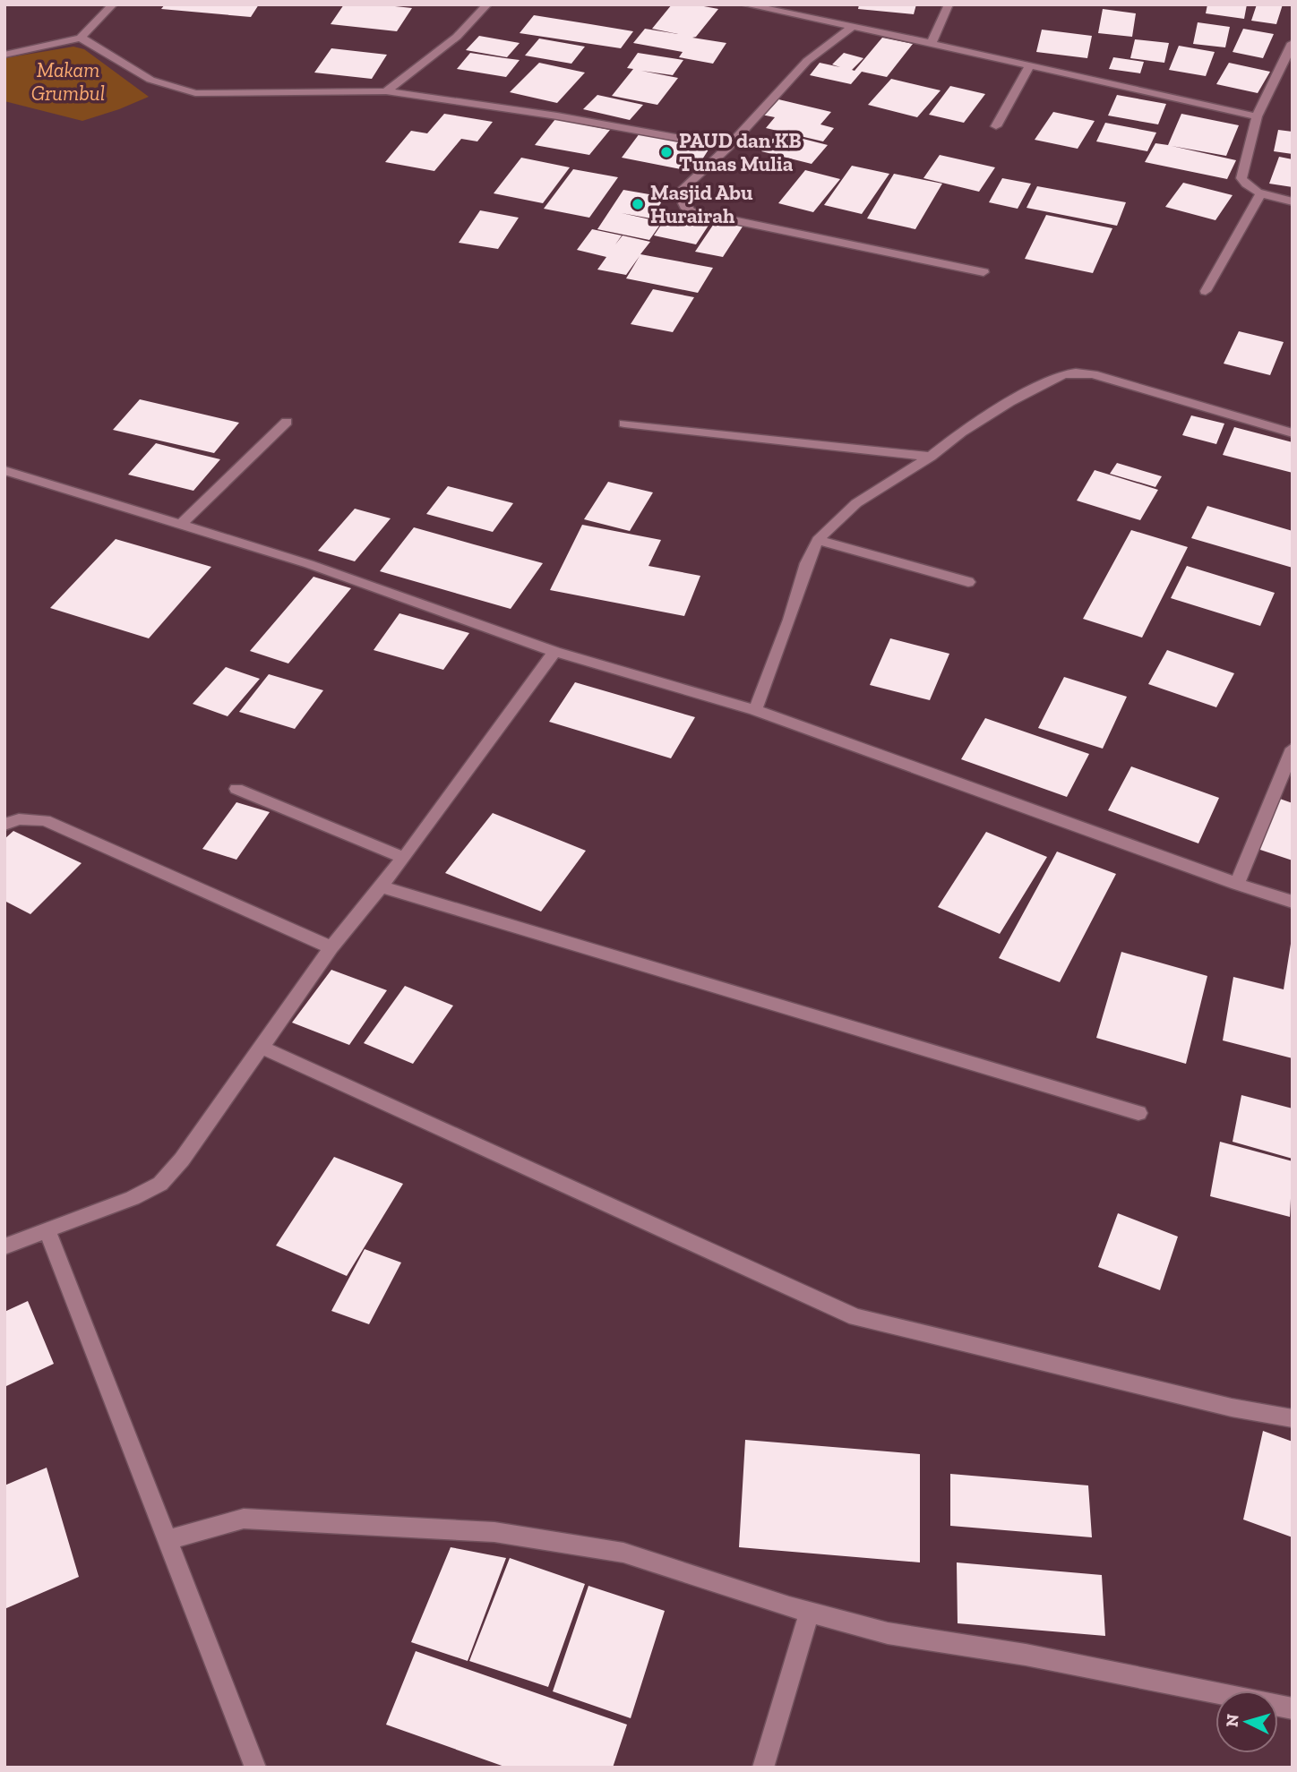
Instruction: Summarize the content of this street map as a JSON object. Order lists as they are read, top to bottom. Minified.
{"parks":["Makam Grumbul"],"places":["PAUD dan KB Tunas Mulia","Masjid Abu Hurairah"],"north":"left"}
